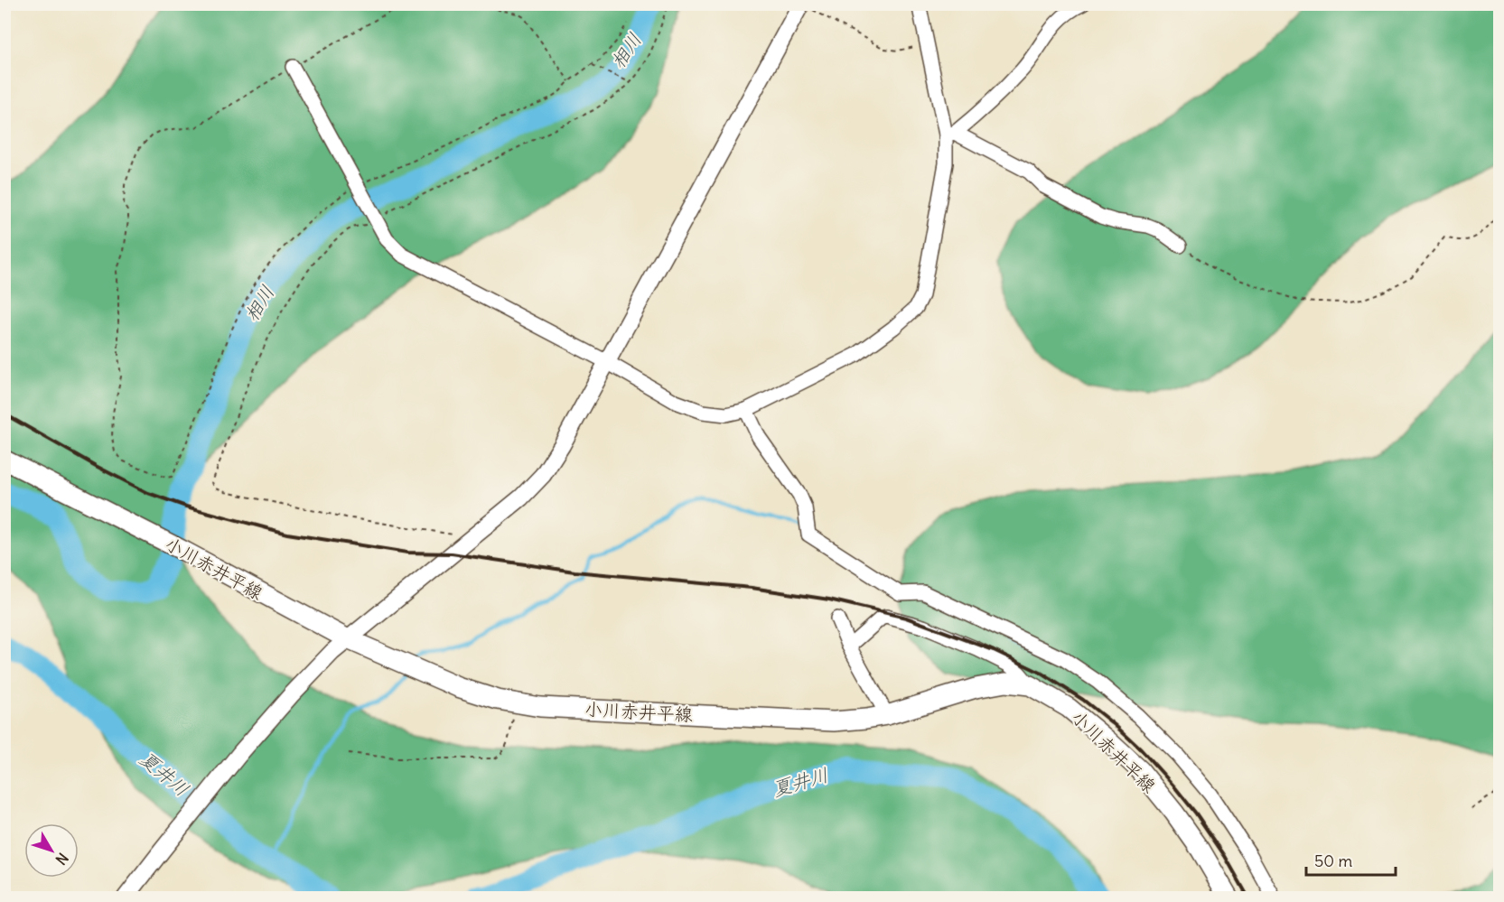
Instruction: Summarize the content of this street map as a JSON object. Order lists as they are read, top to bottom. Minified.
{"streets":{"main road":["小川赤井平線"]},"water":["相川","夏井川"],"scale_bar":"50 m","north":"bottom right"}
